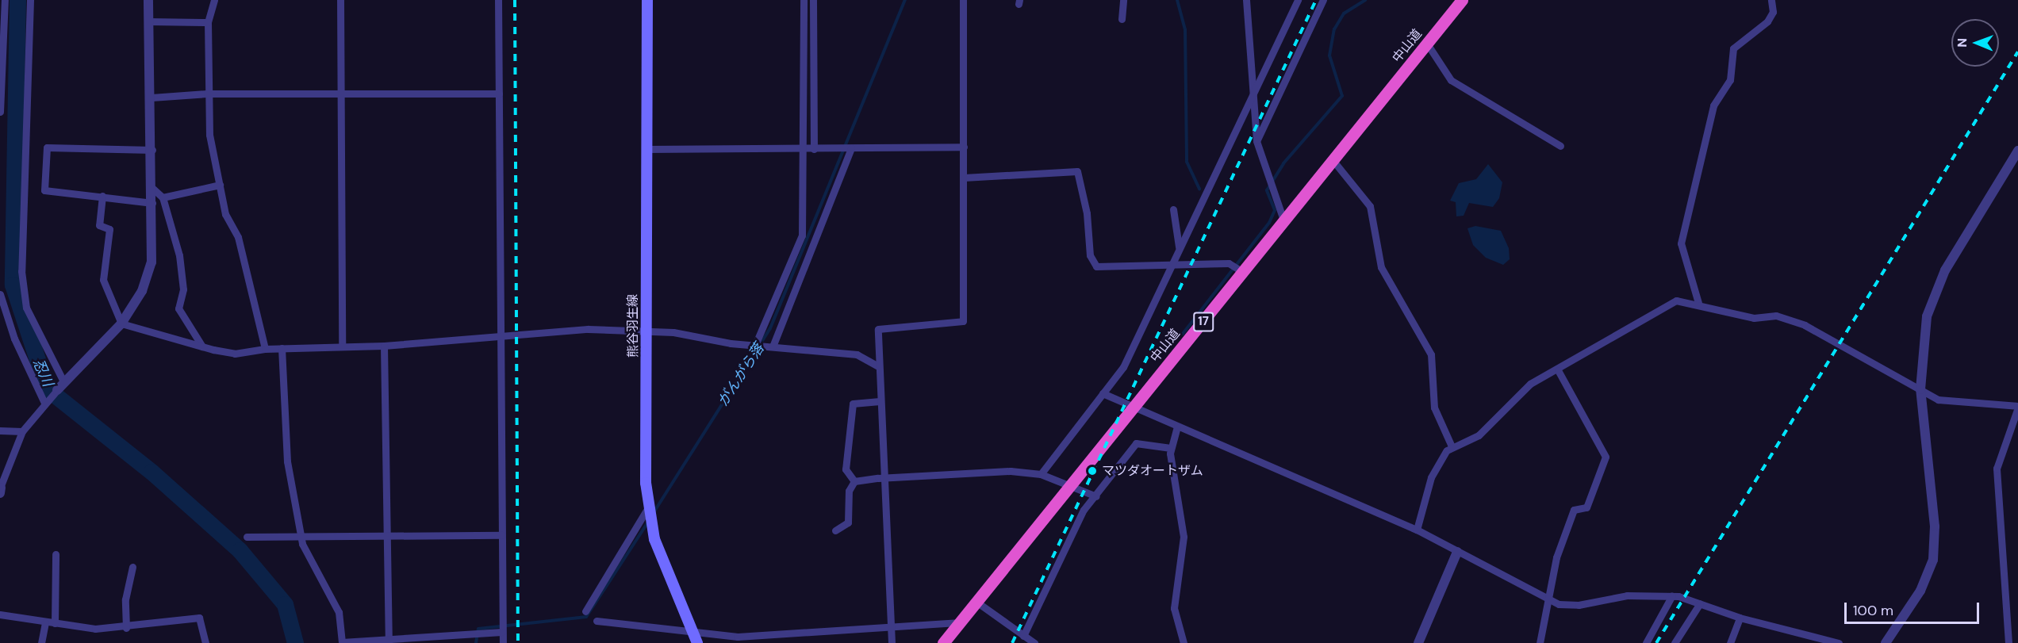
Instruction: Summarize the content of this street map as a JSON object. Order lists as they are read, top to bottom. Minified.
{"streets":{"highway":["中山道","17"],"main road":["熊谷羽生線"]},"water":["忍川","がんがら落"],"places":["マツダオートザム"],"scale_bar":"100 m","north":"left"}
